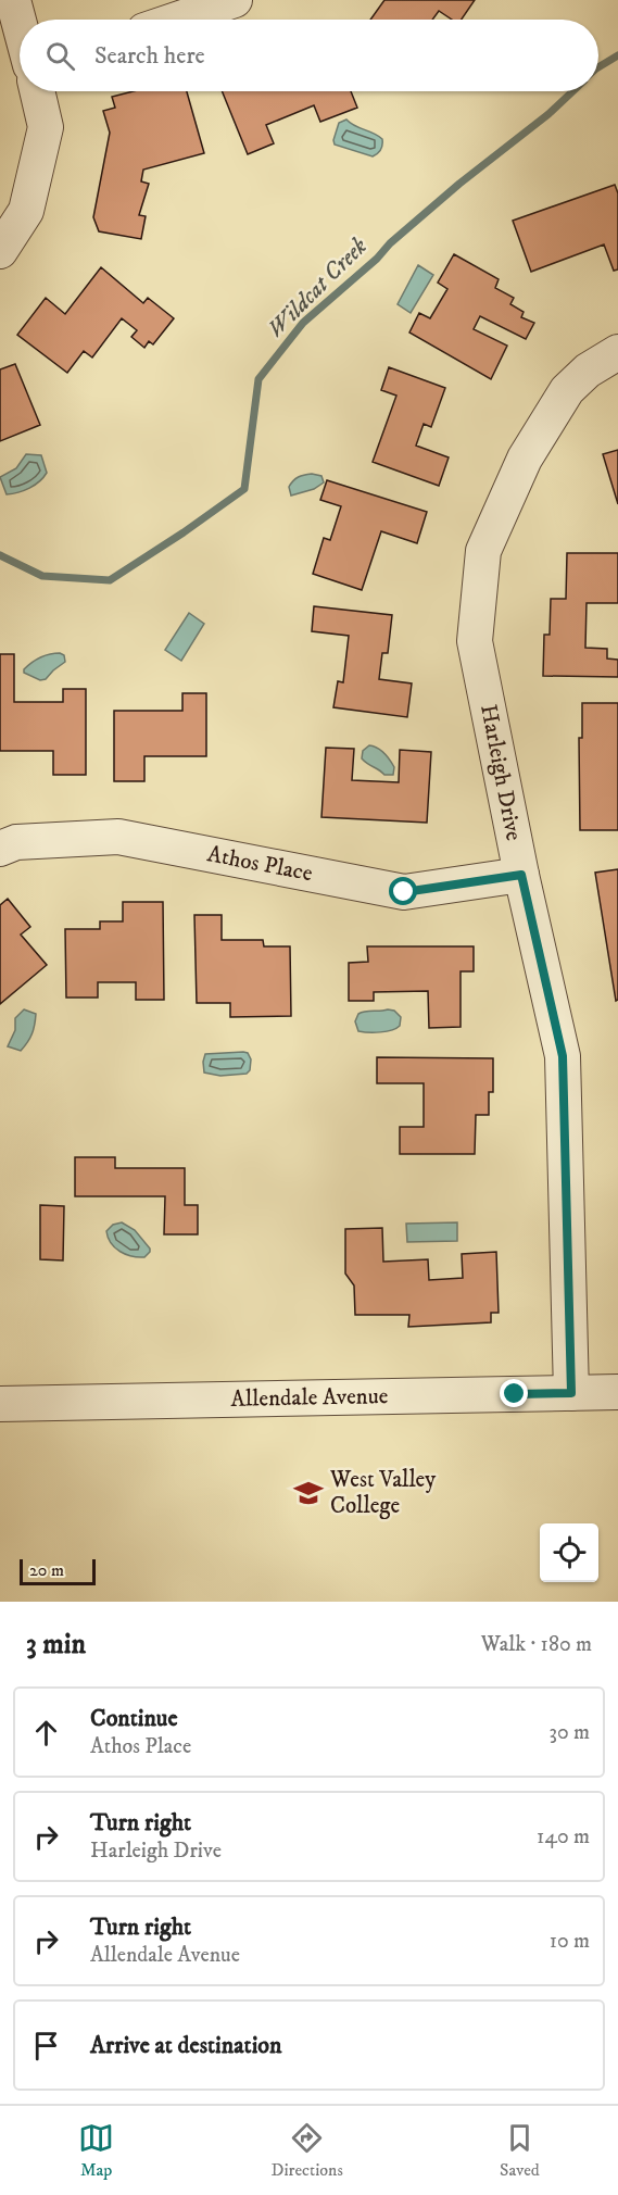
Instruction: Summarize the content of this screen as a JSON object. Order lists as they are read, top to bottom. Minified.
{"streets":{"street":["Harleigh Drive","Athos Place","Allendale Avenue"]},"crossings":[["Harleigh Drive","Athos Place"],["Harleigh Drive","Allendale Avenue"]],"water":["Wildcat Creek"],"places":{"school or university":["West Valley College"]},"scale_bar":"20 m","page":{"search":"Search here","scale":"20 m","heading":["3 min","Walk · 180 m"],"list":[["Continue","Athos Place","30 m"],["Turn right","Harleigh Drive","140 m"],["Turn right","Allendale Avenue","10 m"],"Arrive at destination"],"nav":["Map","Directions","Saved"]}}
